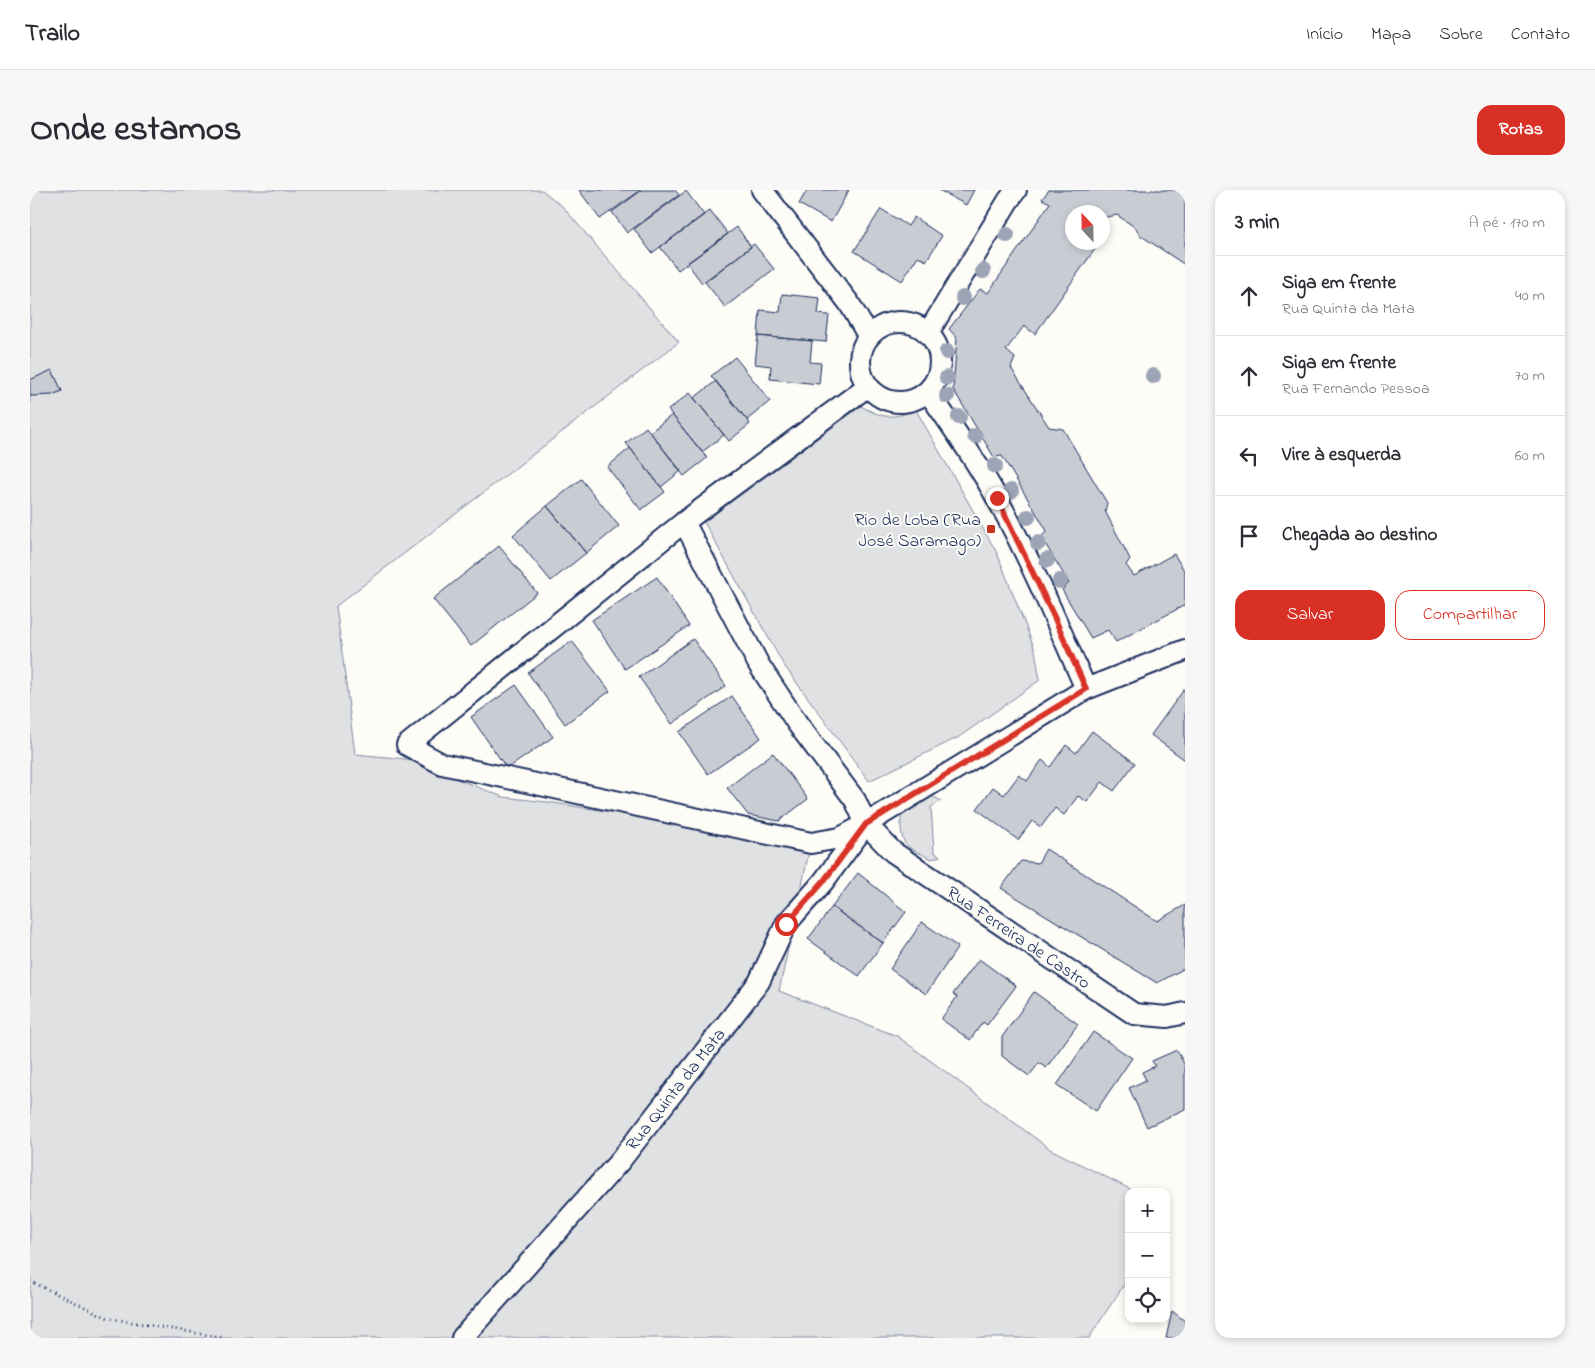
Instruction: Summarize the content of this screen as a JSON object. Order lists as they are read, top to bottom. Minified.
{"streets":{"street":["Rua Ferreira de Castro","Rua Quinta da Mata"]},"crossings":[["Rua Ferreira de Castro","Rua Quinta da Mata"]],"places":{"transit":["Rio de Loba (Rua José Saramago)"]},"north":"top","page":{"header":"Trailo","nav":["Início","Mapa","Sobre","Contato"],"title":"Onde estamos","buttons":["Rotas",["Salvar","Compartilhar"]],"heading":["3 min","A pé · 170 m"],"list":[["Siga em frente","Rua Quinta da Mata","40 m"],["Siga em frente","Rua Fernando Pessoa","70 m"],["Vire à esquerda","60 m"],"Chegada ao destino"],"map_buttons":["+","−"]}}
